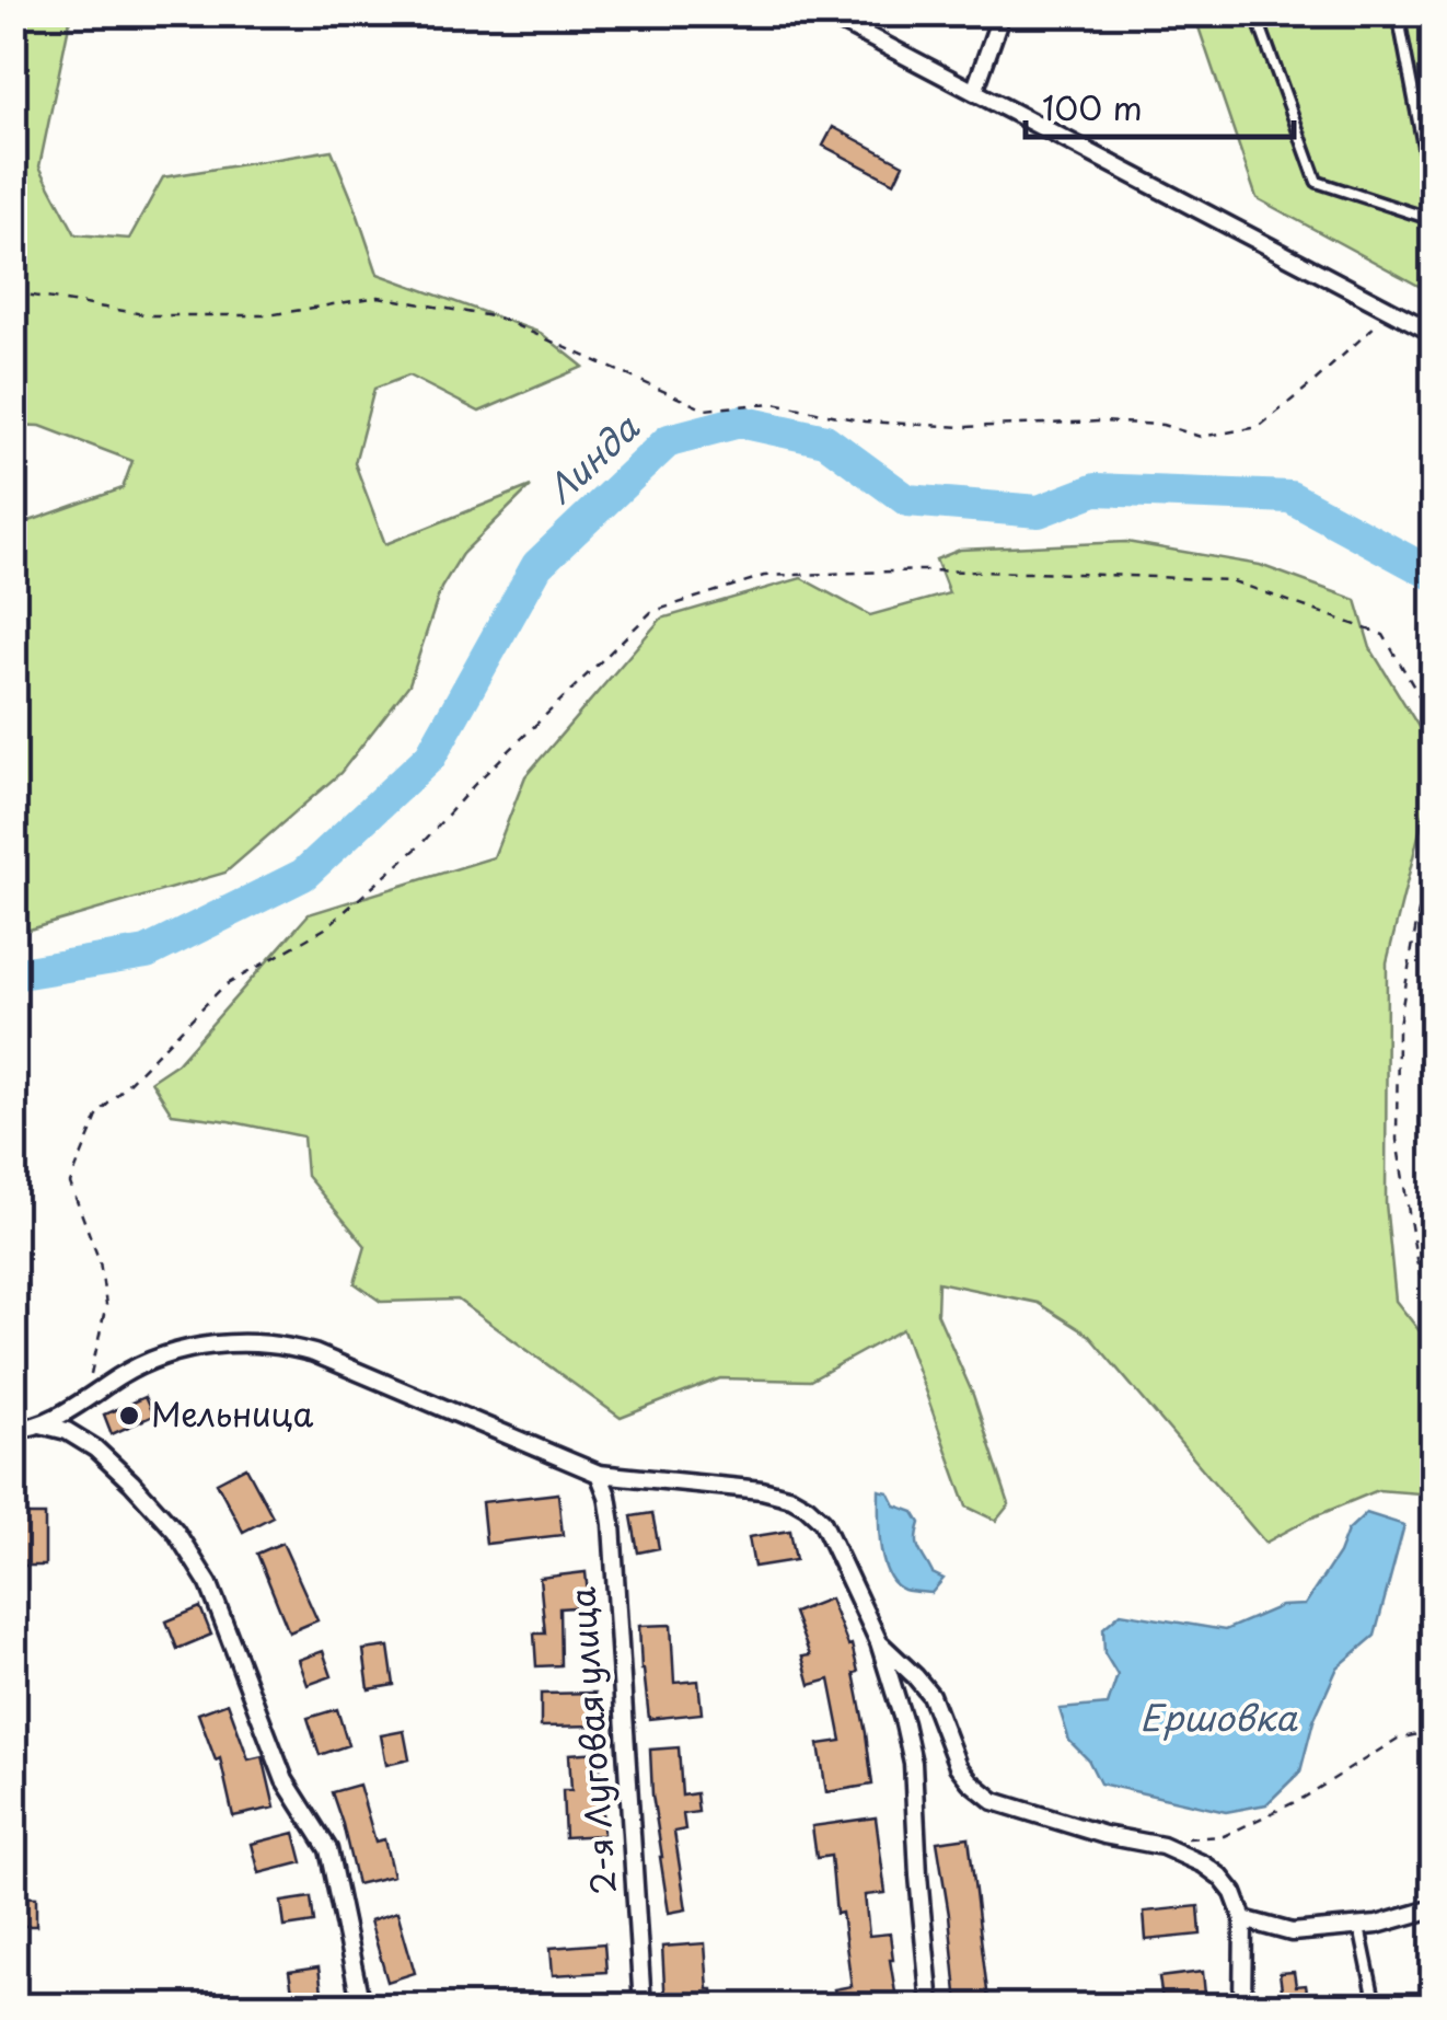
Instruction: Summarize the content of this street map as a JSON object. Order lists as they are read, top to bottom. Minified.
{"streets":{"street":["2-я Луговая улица"]},"water":["Линда","Ершовка"],"places":["Мельница"],"scale_bar":"100 m"}
